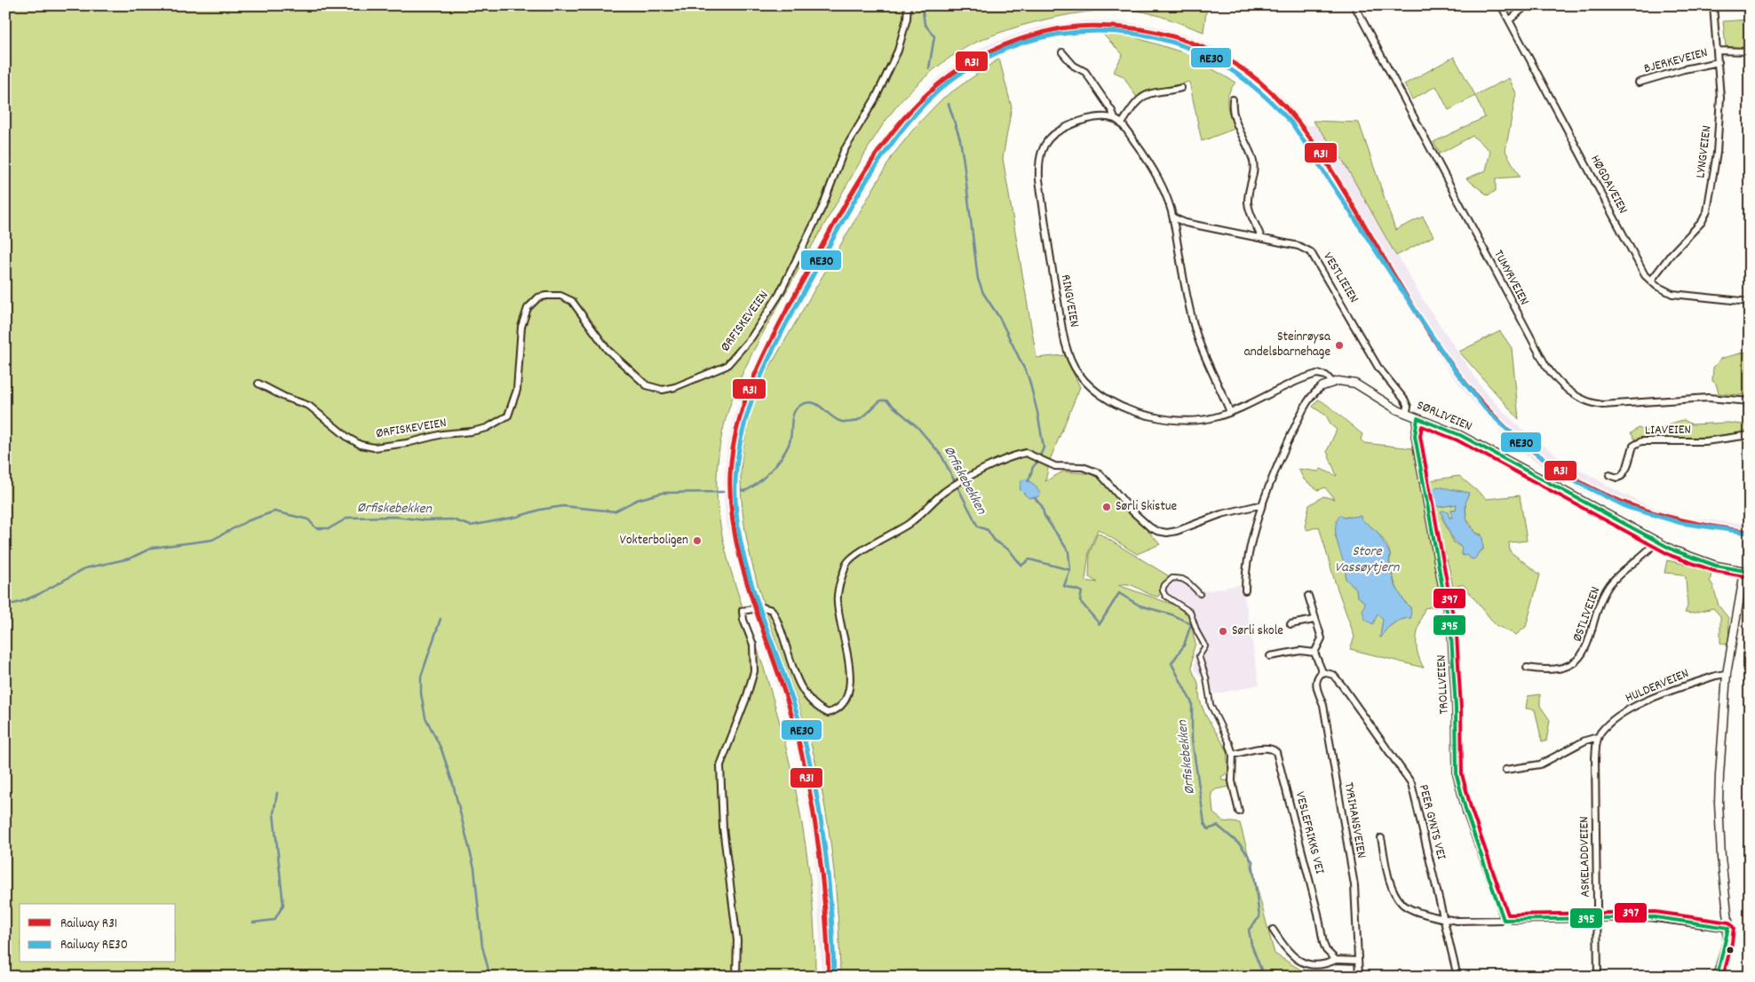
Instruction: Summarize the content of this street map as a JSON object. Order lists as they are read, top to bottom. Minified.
{"streets":{"street":["BJERKEVEIEN","LYNGVEIEN","HØGDAVEIEN","VESTLIEIEN","TUMYRVEIEN","RINGVEIEN","ØRFISKEVEIEN","SØRLIVEIEN","LIAVEIEN","ØSTLIVEIEN","TROLLVEIEN","HULDERVEIEN","TYRIHANSVEIEN","PEER GYNTS VEI","VESLEFRIKKS VEI","ASKELADDVEIEN"]},"crossings":[["BJERKEVEIEN","LYNGVEIEN"],["LYNGVEIEN","HØGDAVEIEN"],["VESTLIEIEN","SØRLIVEIEN"],["RINGVEIEN","SØRLIVEIEN"],["SØRLIVEIEN","ØSTLIVEIEN"],["SØRLIVEIEN","TROLLVEIEN"],["HULDERVEIEN","ASKELADDVEIEN"],["TYRIHANSVEIEN","PEER GYNTS VEI"]],"water":["Ørfiskebekken","Store Vassøytjern"],"places":["Steinrøysa andelsbarnehage","Sørli Skistue","Vokterboligen","Sørli skole"],"lines":["rail line R31","rail line RE30","transit line 395","transit line 397"],"legend":["Railway R31","Railway RE30"]}
